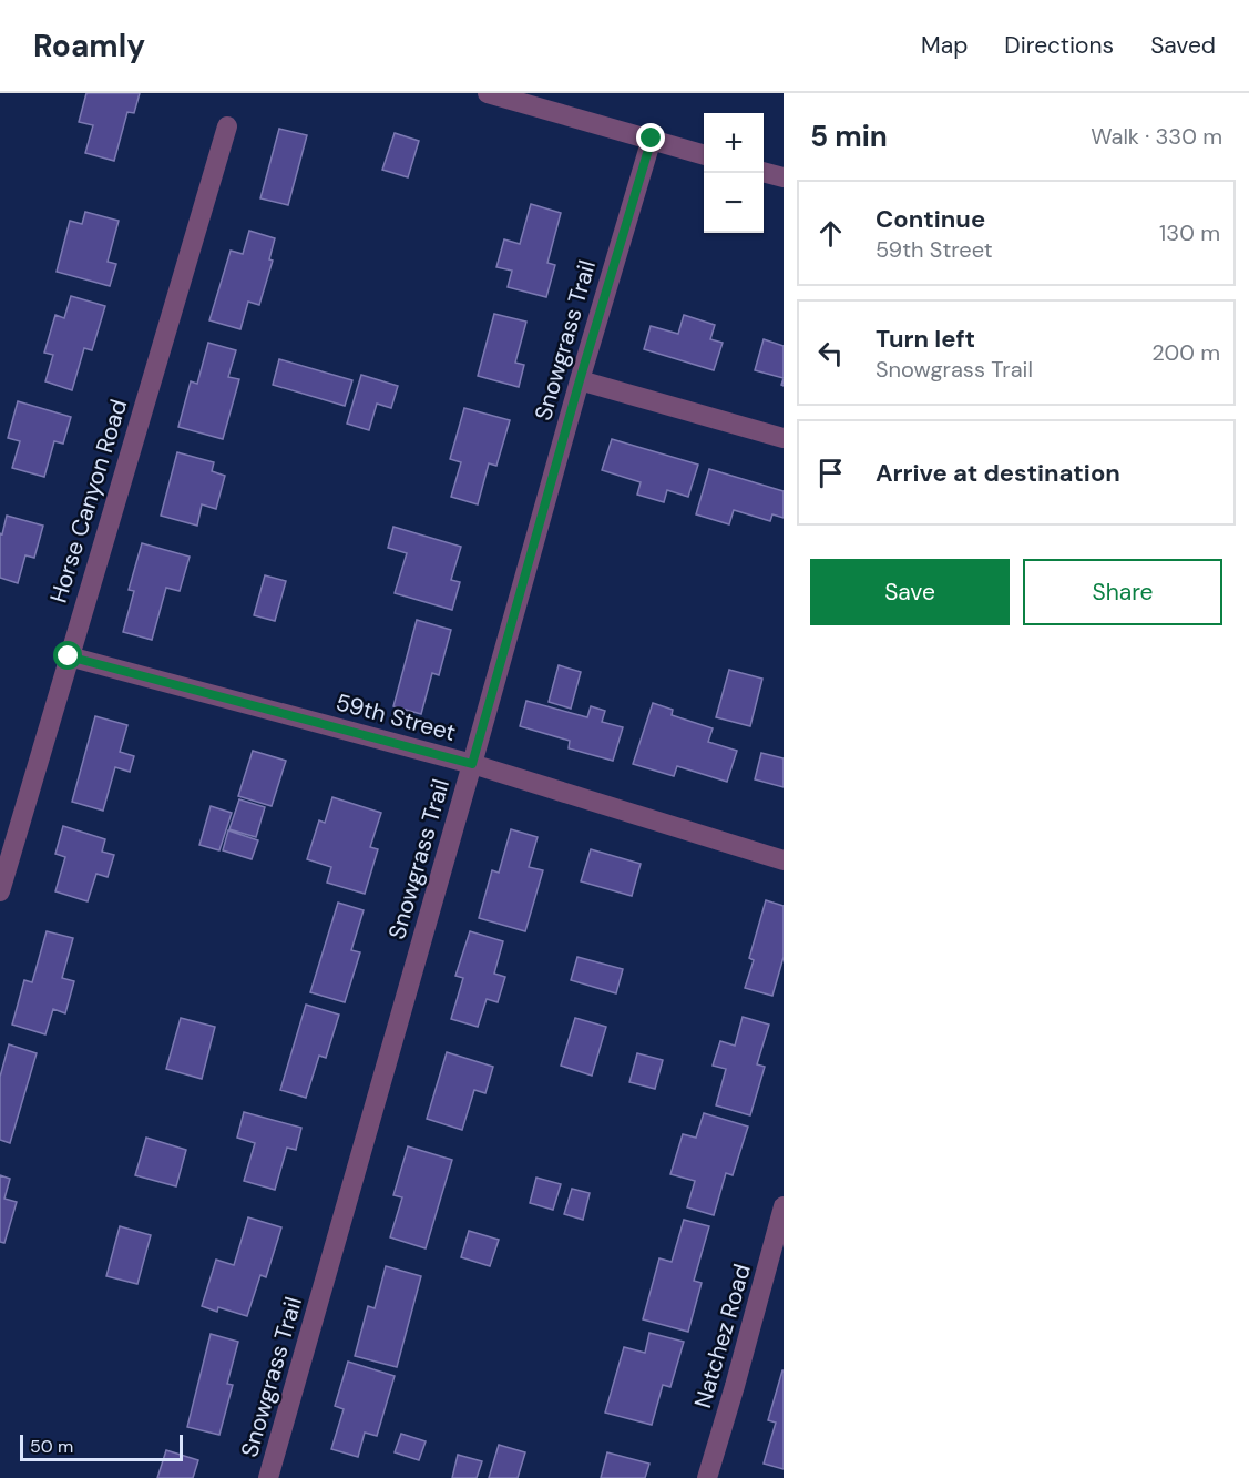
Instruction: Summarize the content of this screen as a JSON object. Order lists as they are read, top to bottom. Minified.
{"streets":{"street":["Snowgrass Trail","Horse Canyon Road","59th Street","Natchez Road"]},"crossings":[["Snowgrass Trail","59th Street"],["Horse Canyon Road","59th Street"]],"scale_bar":"50 m","page":{"header":"Roamly","nav":["Map","Directions","Saved"],"heading":["5 min","Walk · 330 m"],"map_buttons":["+","−"],"list":[["Continue","59th Street","130 m"],["Turn left","Snowgrass Trail","200 m"],"Arrive at destination"],"buttons":["Save","Share"],"scale":"50 m"}}
